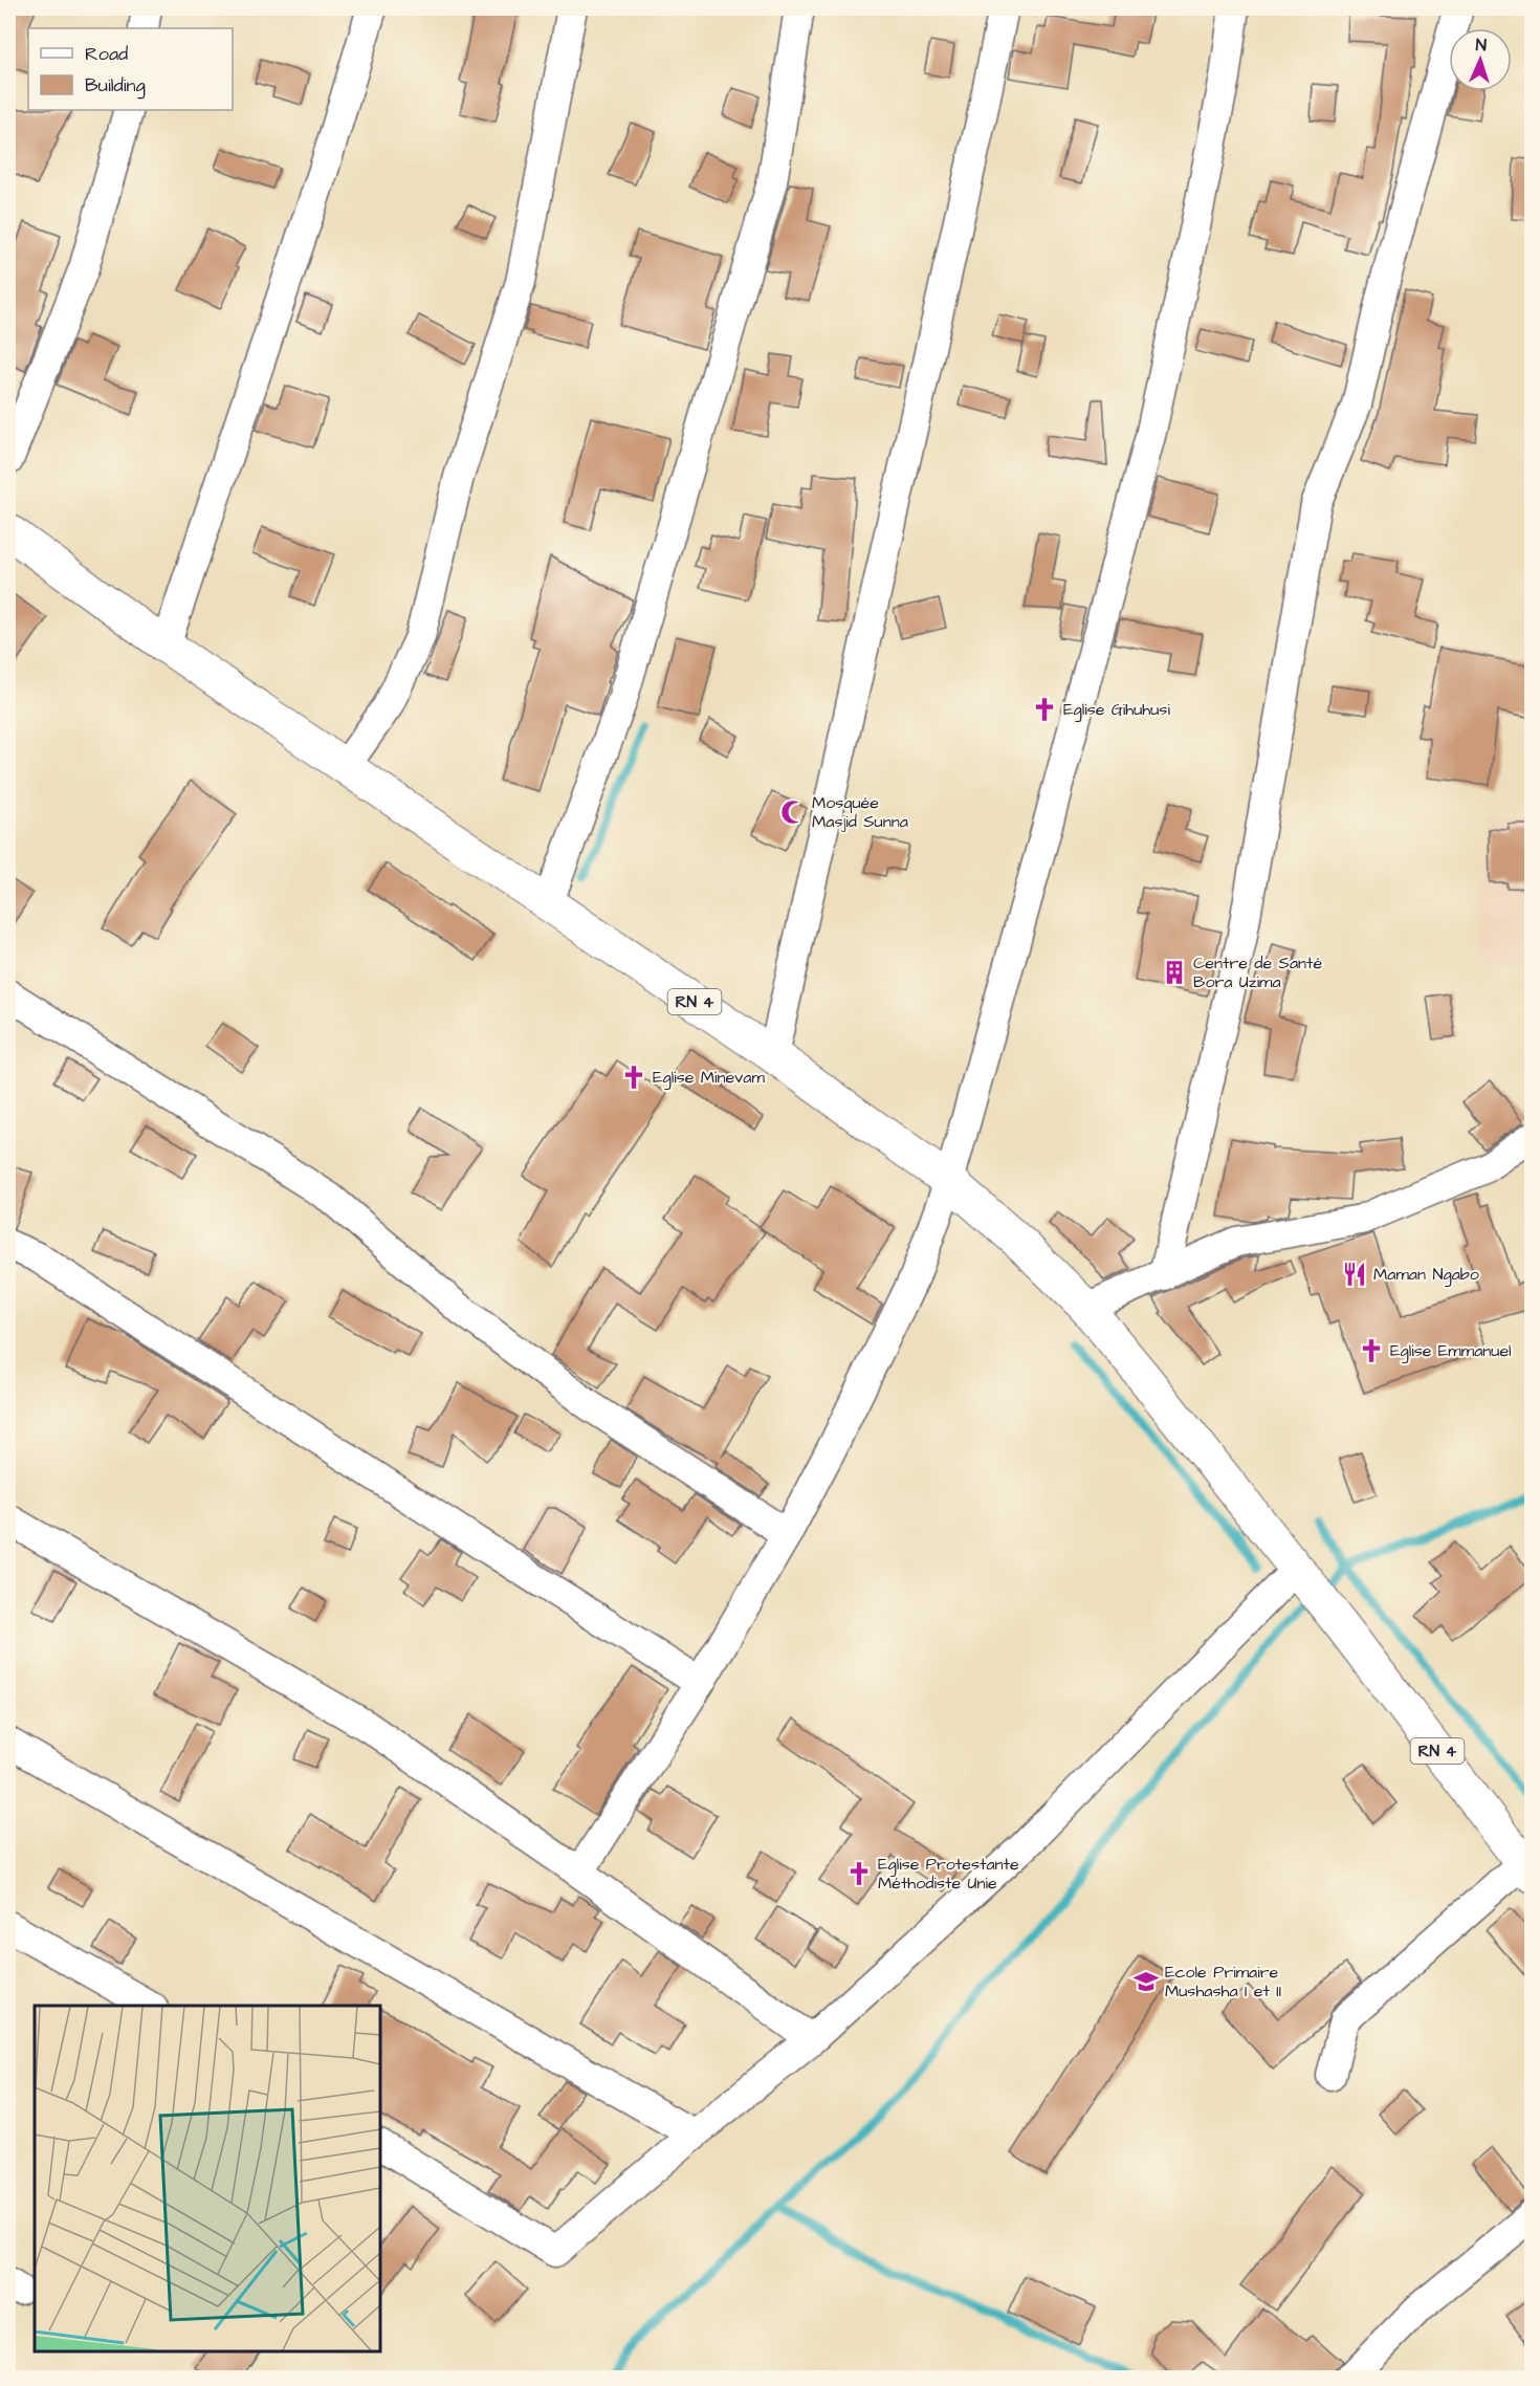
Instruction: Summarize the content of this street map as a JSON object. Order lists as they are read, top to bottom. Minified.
{"streets":{"main road":["RN 4"]},"places":{"church":["Eglise Gihuhusi","Eglise Minevam","Eglise Emmanuel","Eglise Protestante Méthodiste Unie"],"mosque":["Mosquée Masjid Sunna"],"building":["Centre de Santé Bora Uzima"],"restaurant":["Maman Ngabo"],"school or university":["Ecole Primaire Mushasha I et II"]},"legend":["Road","Building"],"north":"top"}
